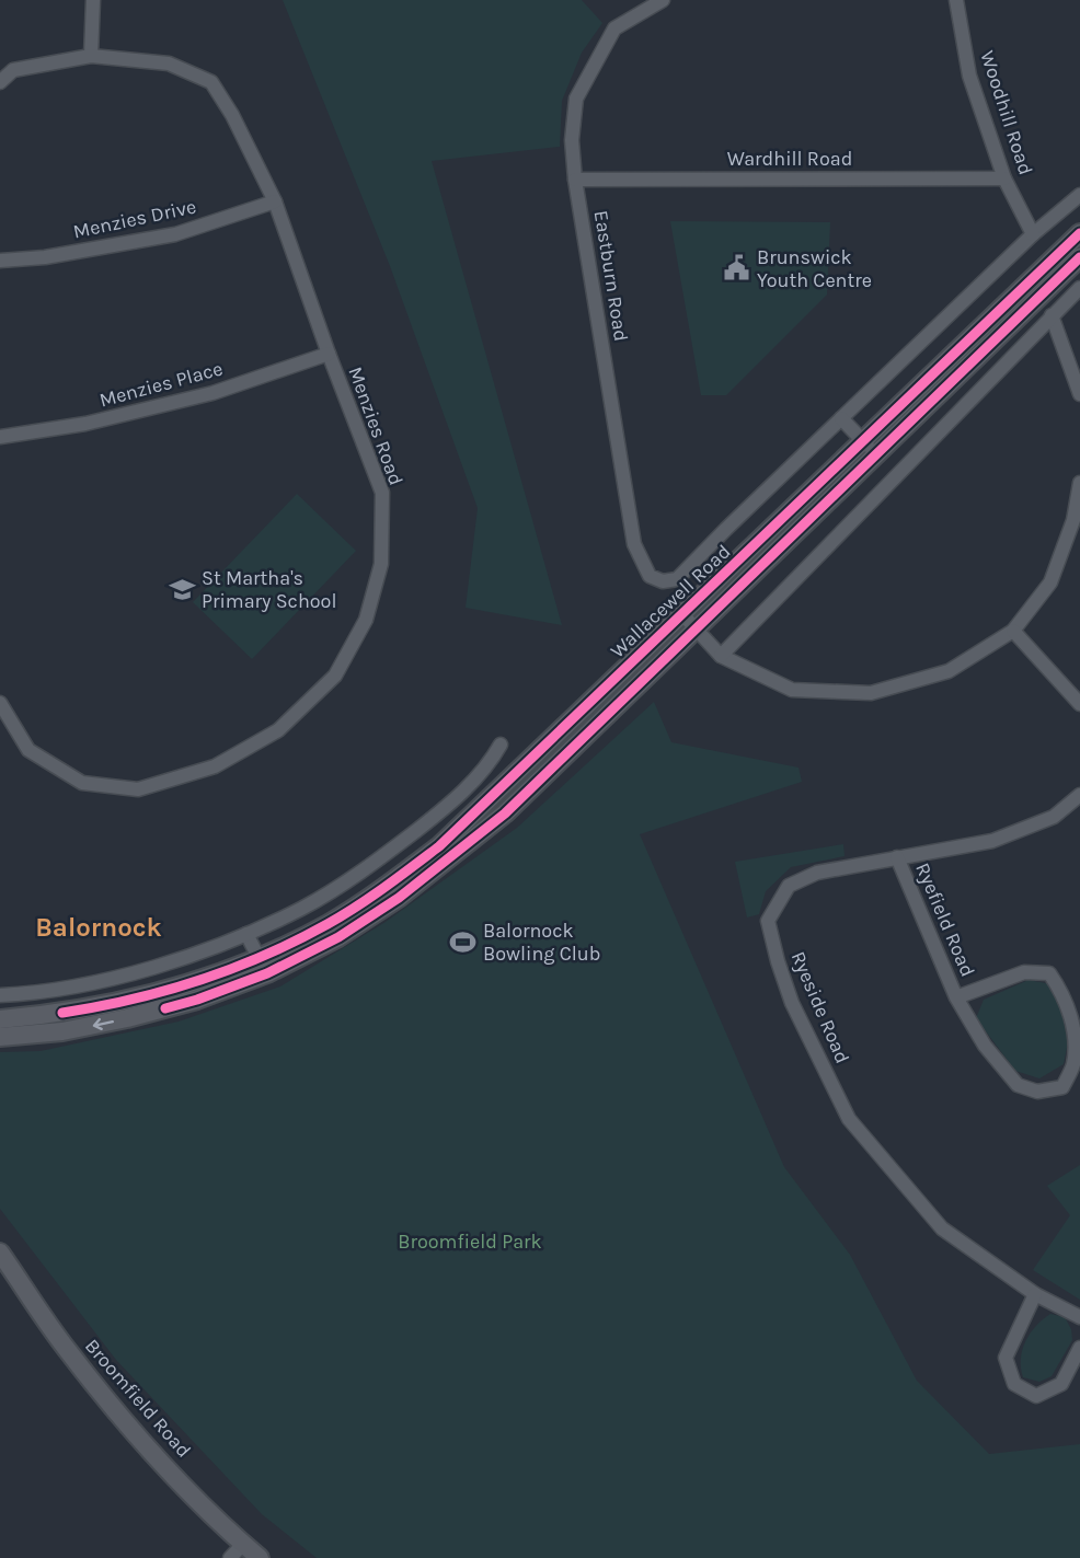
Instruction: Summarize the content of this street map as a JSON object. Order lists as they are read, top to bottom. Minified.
{"streets":{"street":["Woodhill Road","Wardhill Road","Menzies Drive","Eastburn Road","Menzies Place","Menzies Road","Wallacewell Road","Ryefield Road","Ryeside Road","Broomfield Road"]},"crossings":[["Woodhill Road","Wardhill Road"],["Woodhill Road","Wallacewell Road"],["Wardhill Road","Eastburn Road"],["Menzies Drive","Menzies Road"],["Eastburn Road","Wallacewell Road"],["Menzies Place","Menzies Road"],["Ryefield Road","Ryeside Road"]],"districts":["Balornock"],"parks":["Broomfield Park"],"places":{"public building":["Brunswick Youth Centre"],"school or university":["St Martha's Primary School"],"sports":["Balornock Bowling Club"]}}
